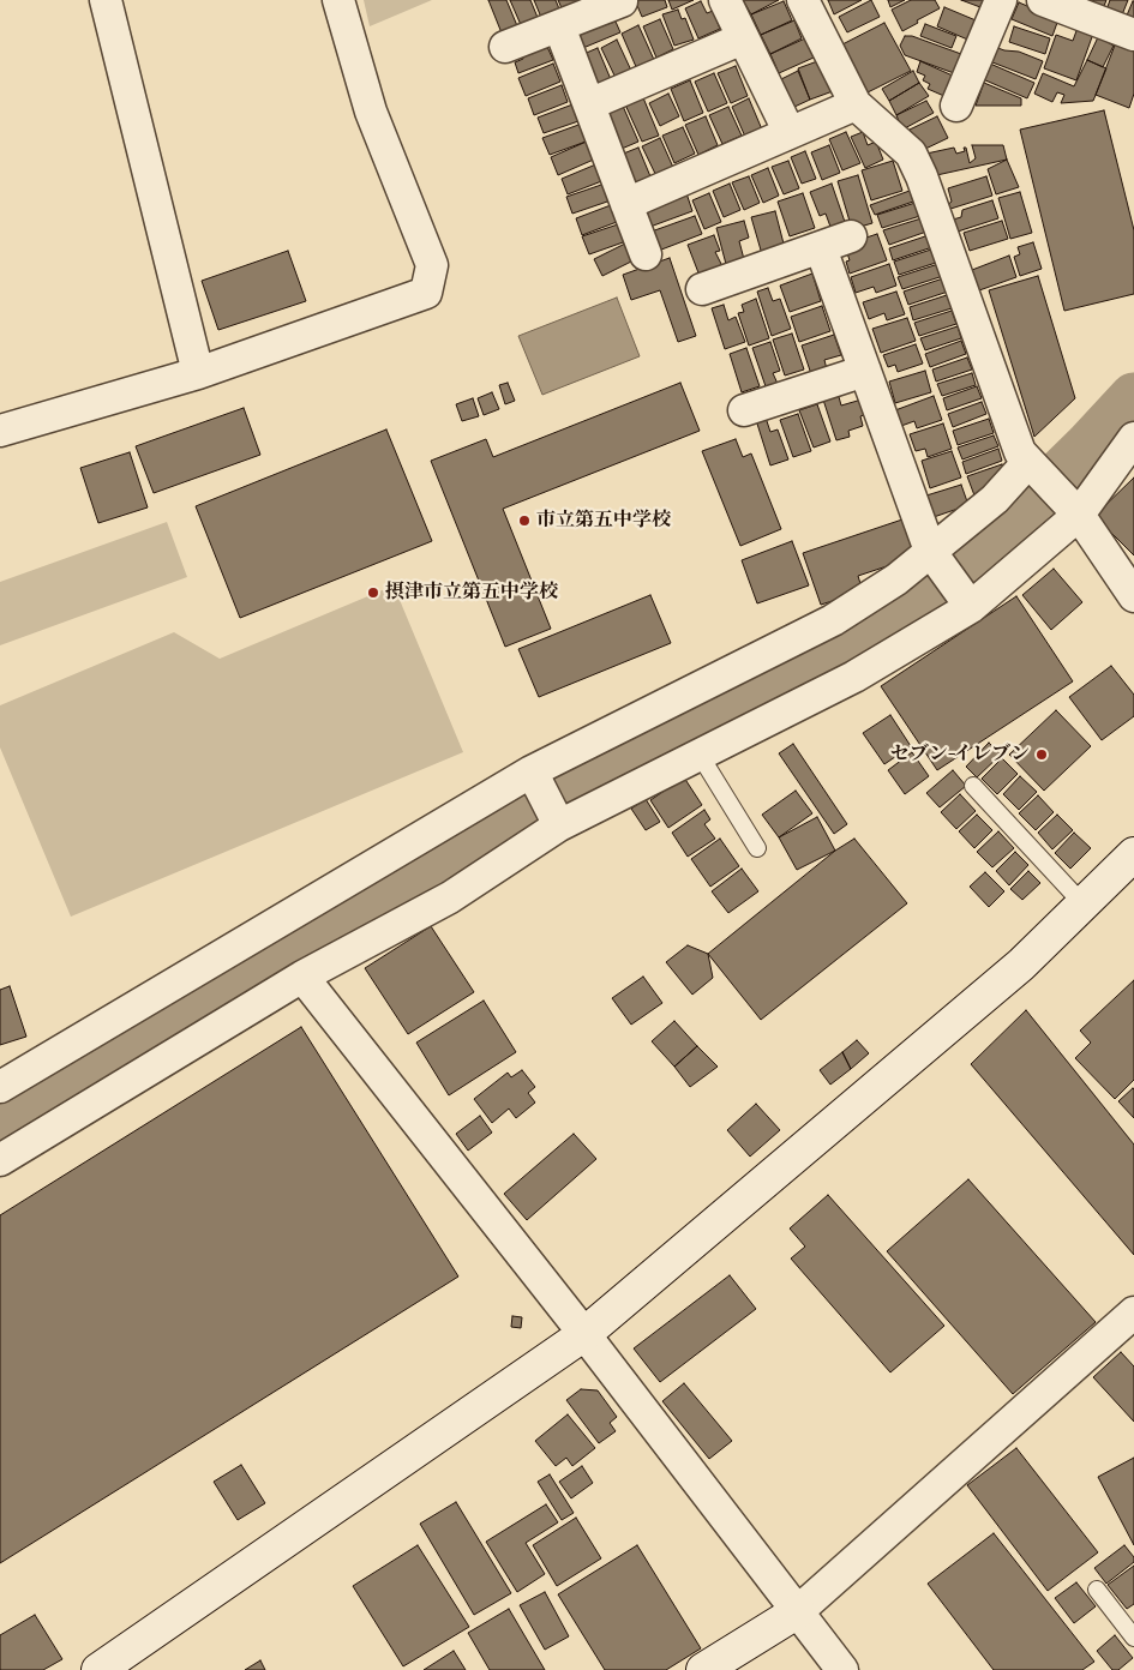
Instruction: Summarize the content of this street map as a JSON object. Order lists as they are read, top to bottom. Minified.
{"places":["市立第五中学校","摂津市立第五中学校","セブン-イレブン"]}
